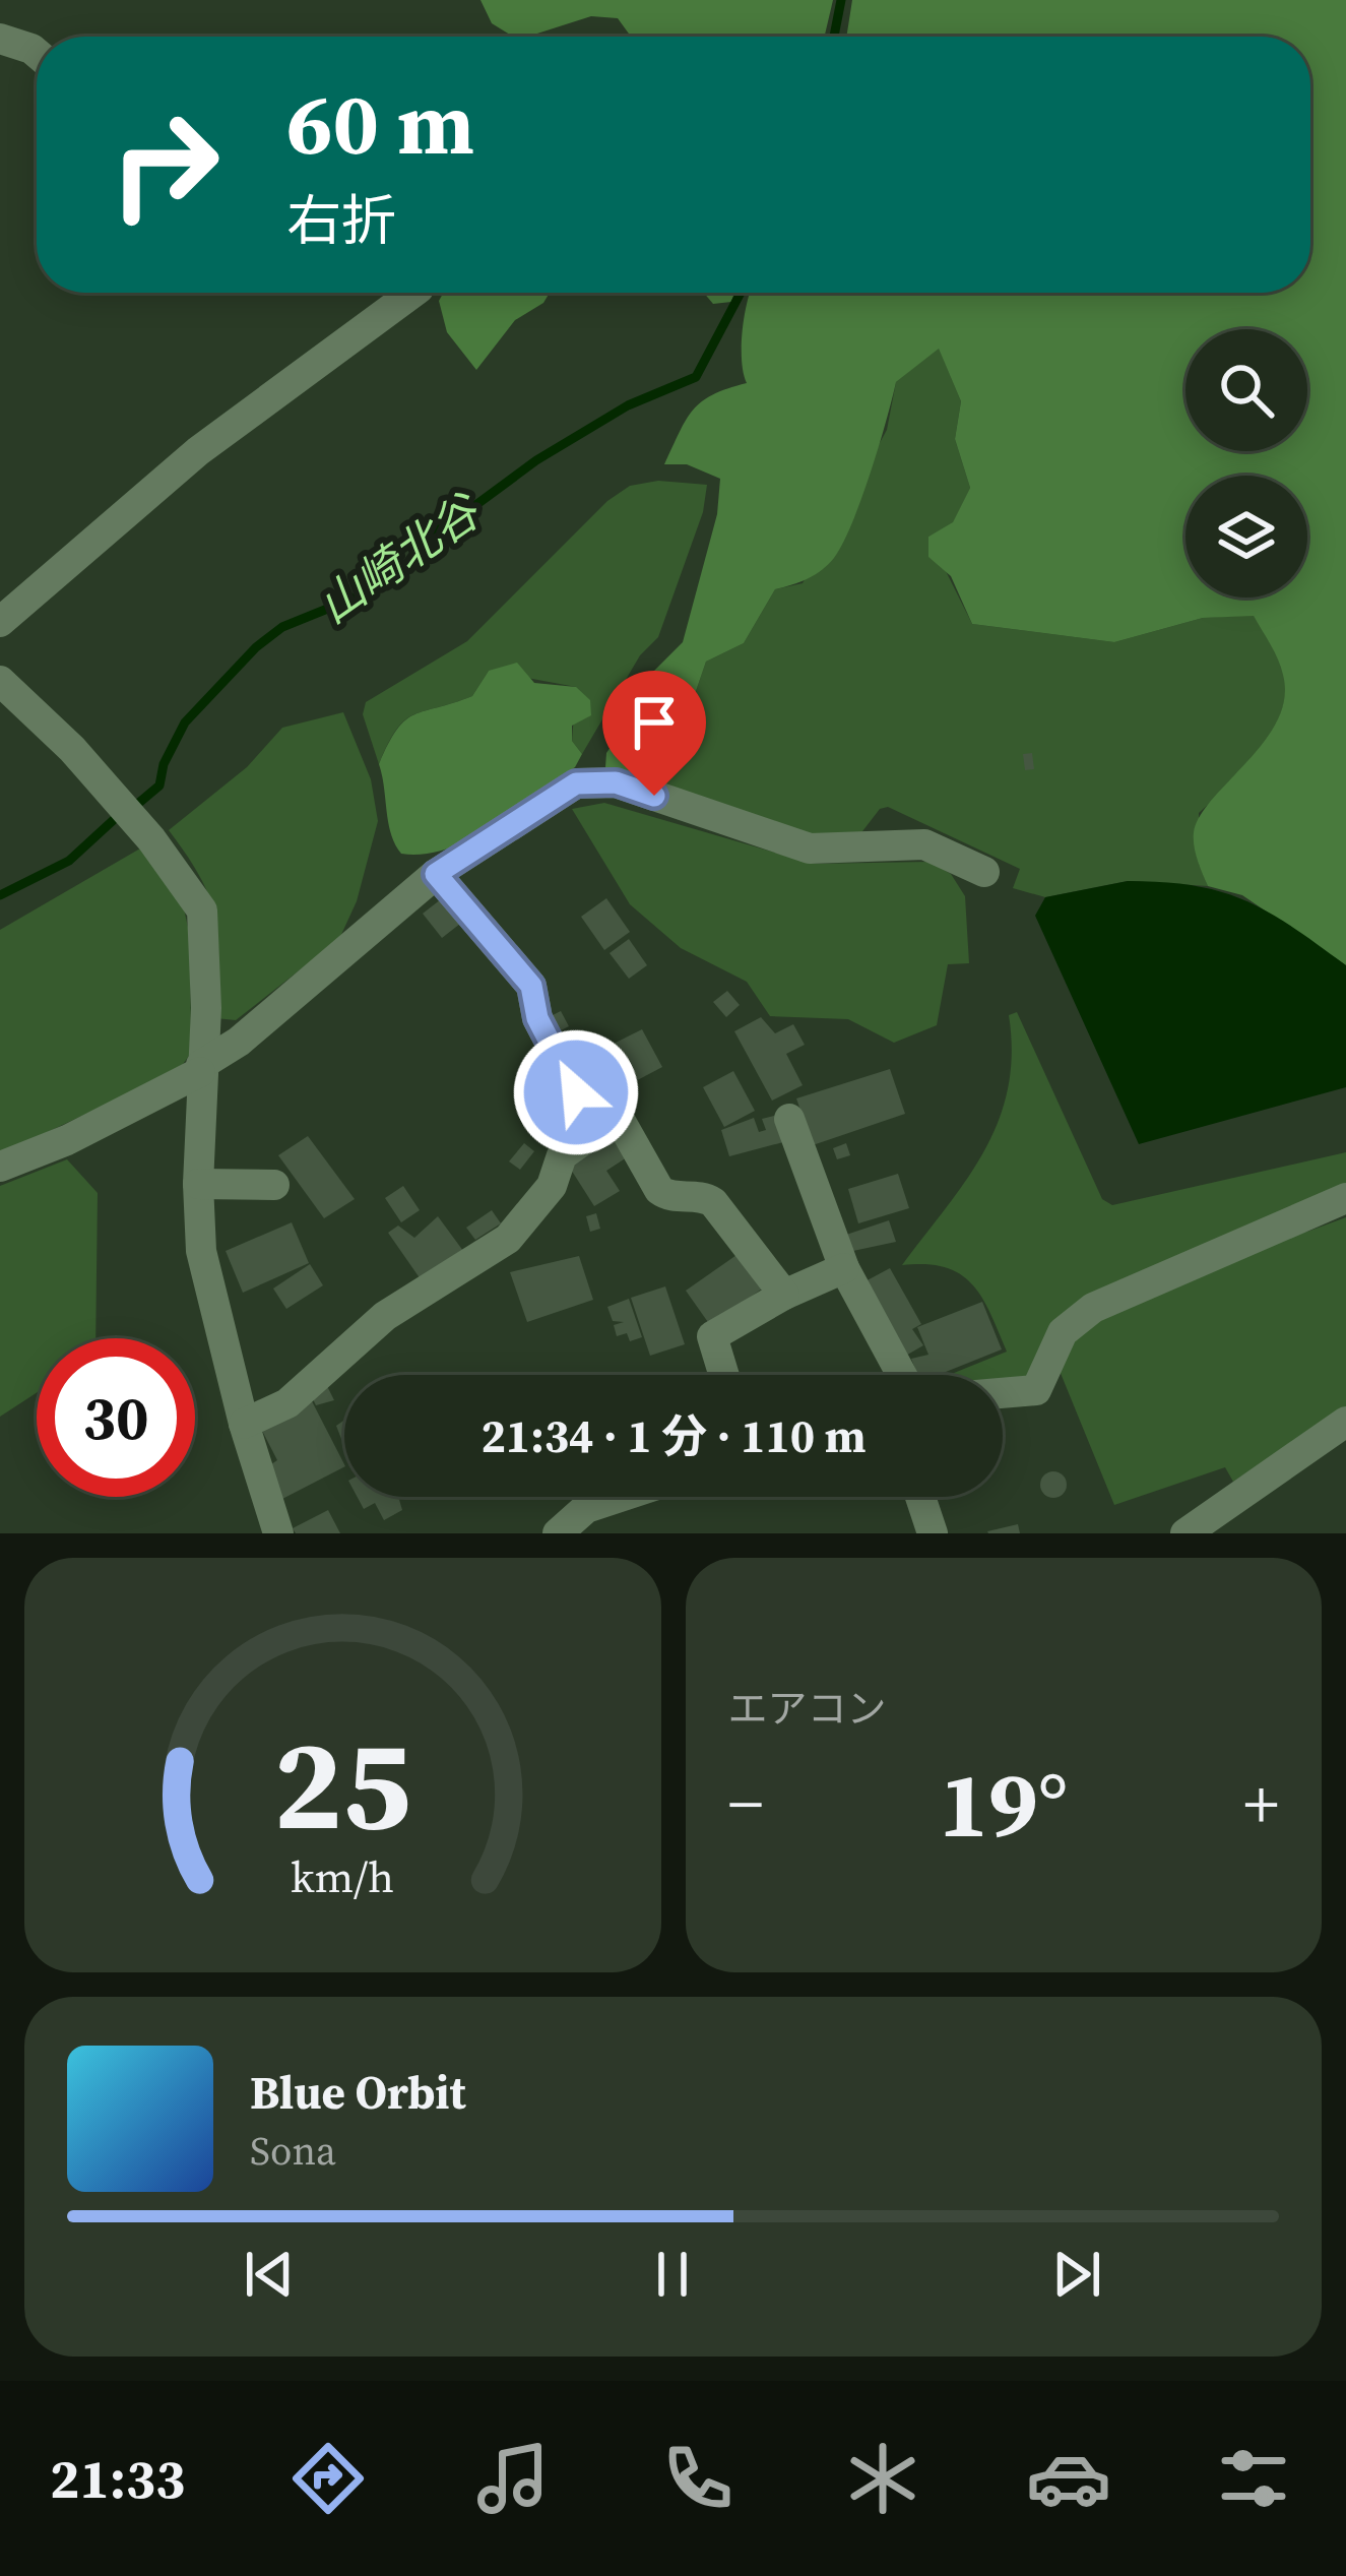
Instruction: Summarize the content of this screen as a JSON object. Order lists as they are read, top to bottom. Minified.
{"water":["山崎北谷"],"page":{"turn":["60 m","右折"],"limit":"30","trip":"21:34 · 1 分 · 110 m","tile":"エアコン","heat":["−","19°","+"],"song":["Blue Orbit","Sona"],"tabs":"21:33","gauge":["25","km/h"]}}
